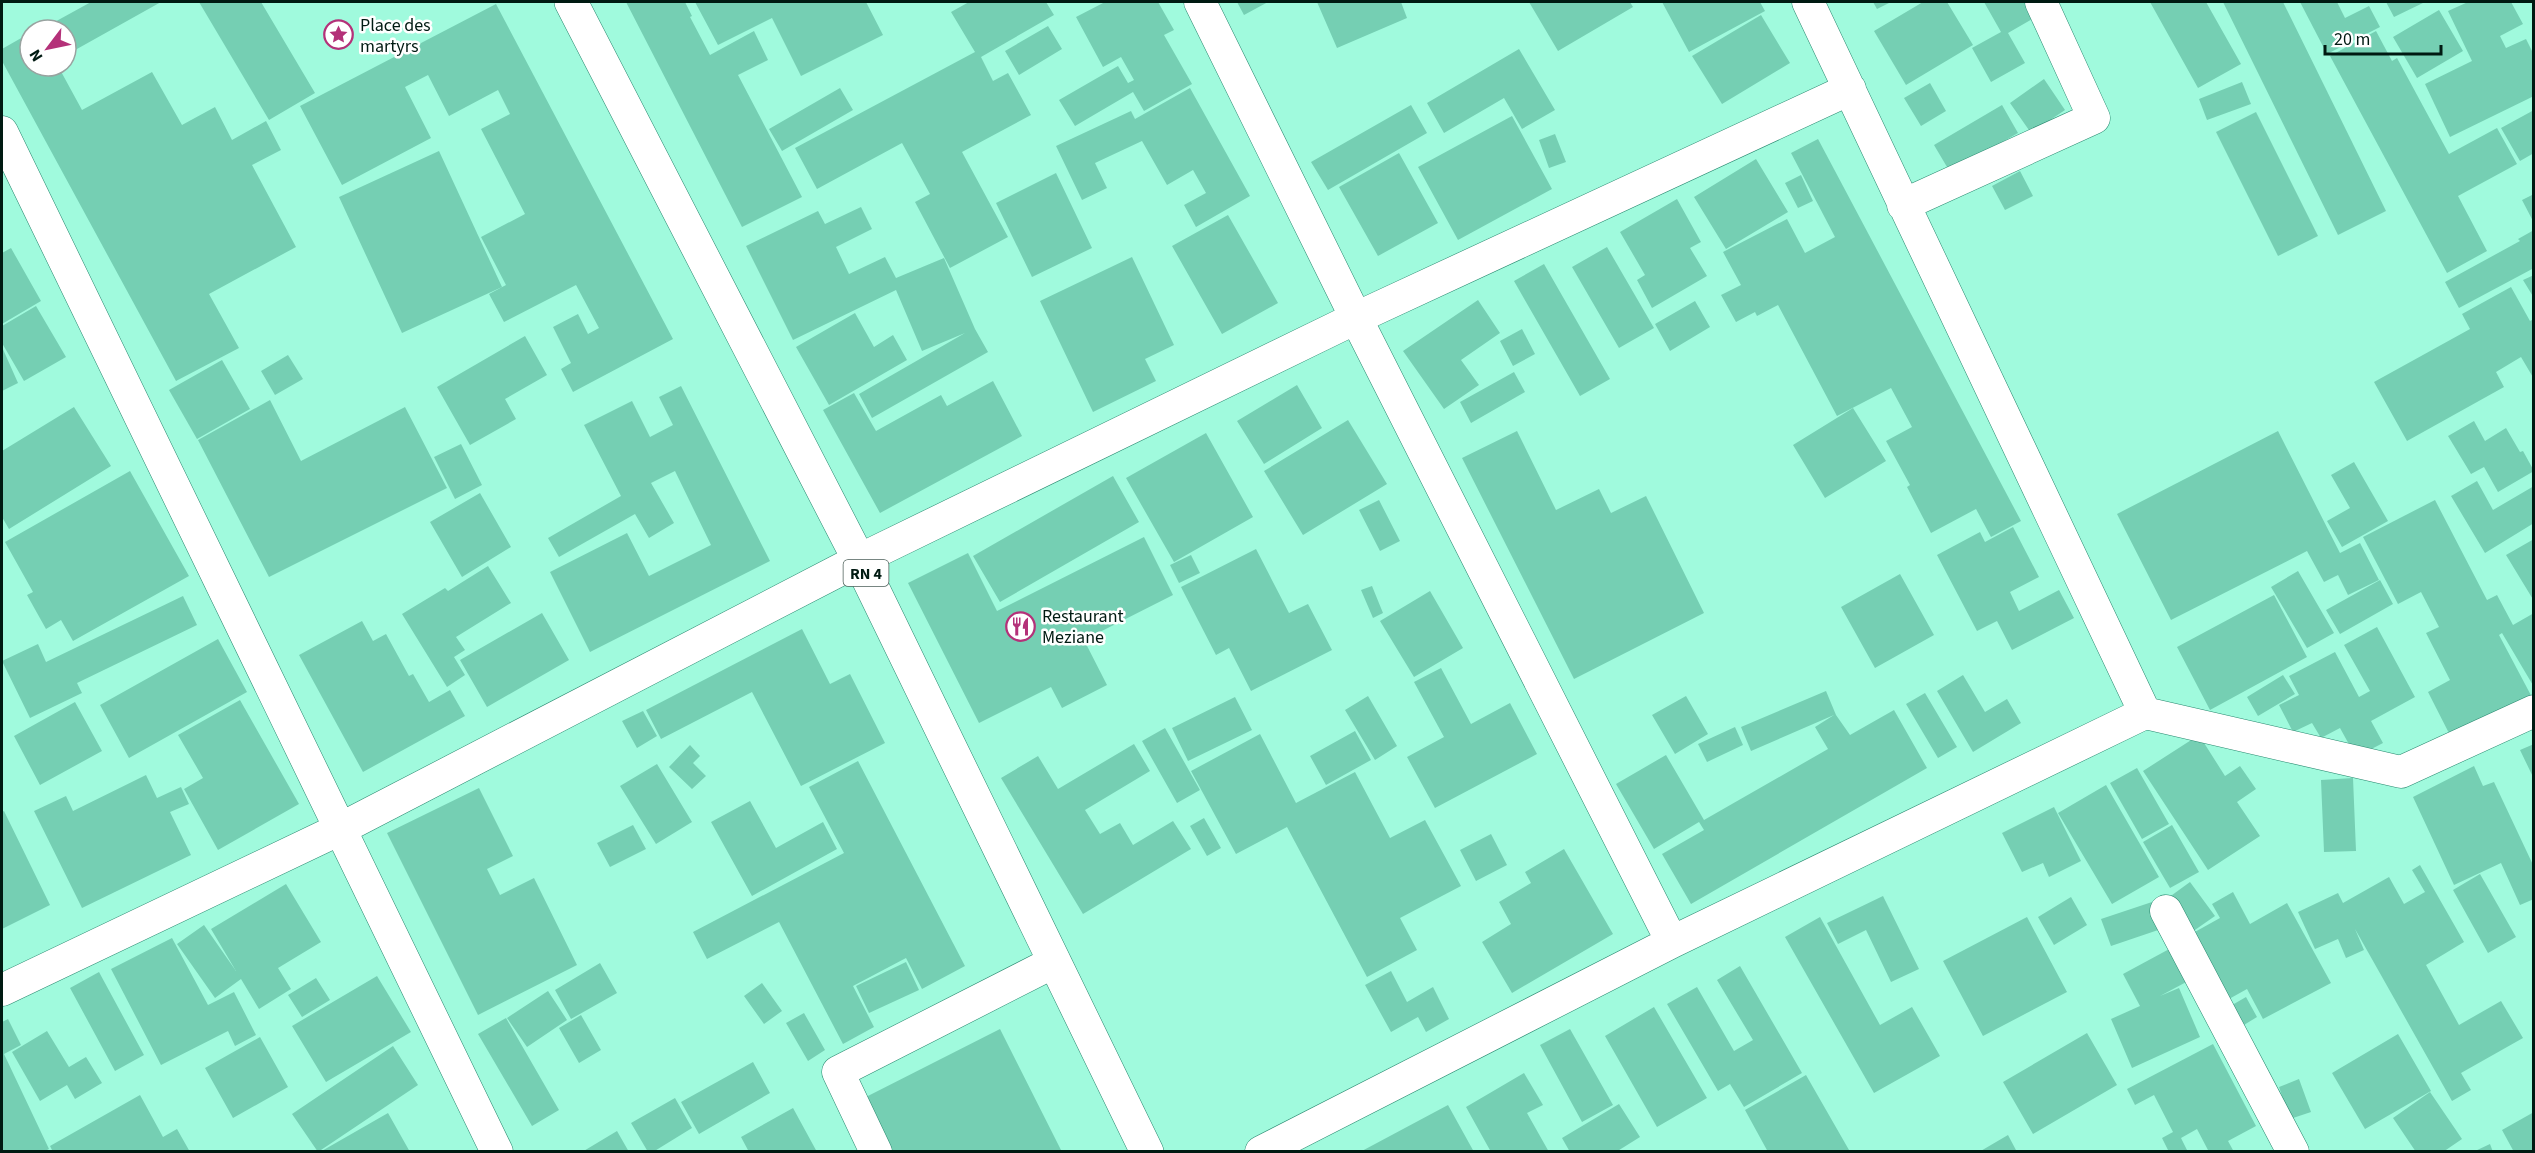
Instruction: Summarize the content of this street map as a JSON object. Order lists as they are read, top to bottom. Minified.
{"streets":{"main road":["RN 4"]},"places":{"place":["Place des martyrs"],"restaurant":["Restaurant Meziane"]},"scale_bar":"20 m","north":"bottom left"}
